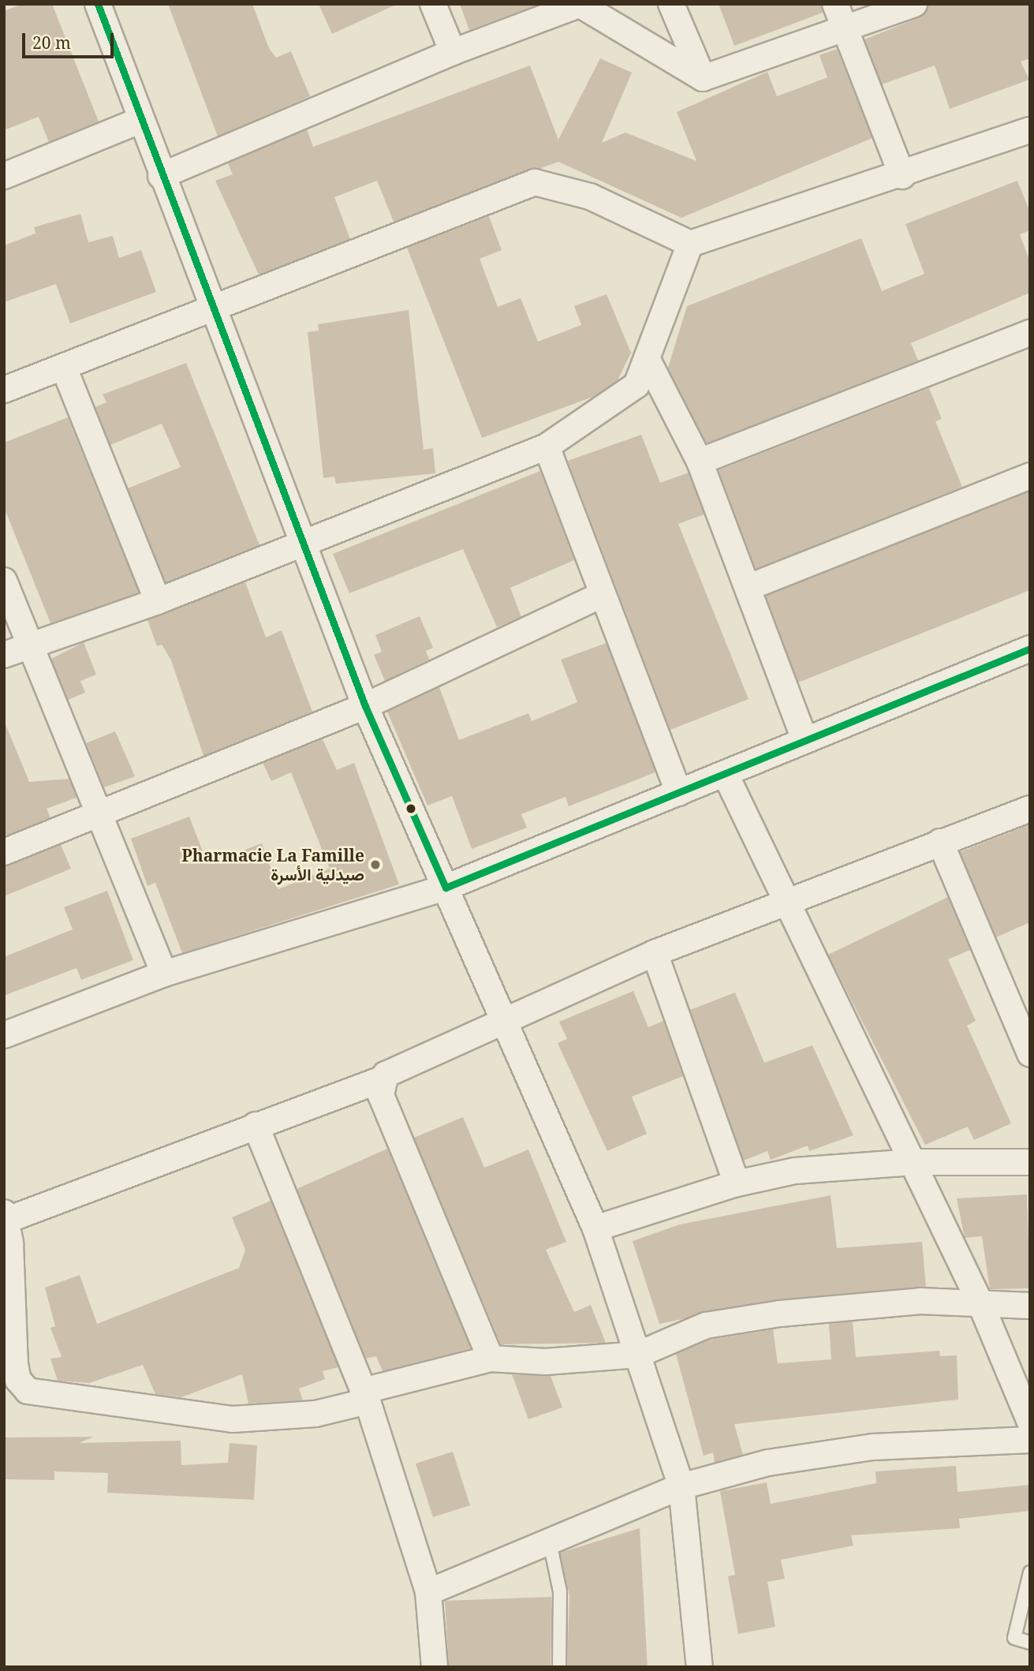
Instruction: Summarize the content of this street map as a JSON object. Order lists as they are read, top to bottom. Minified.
{"places":["Pharmacie La Famille صيدلية الأسرة"],"scale_bar":"20 m"}
